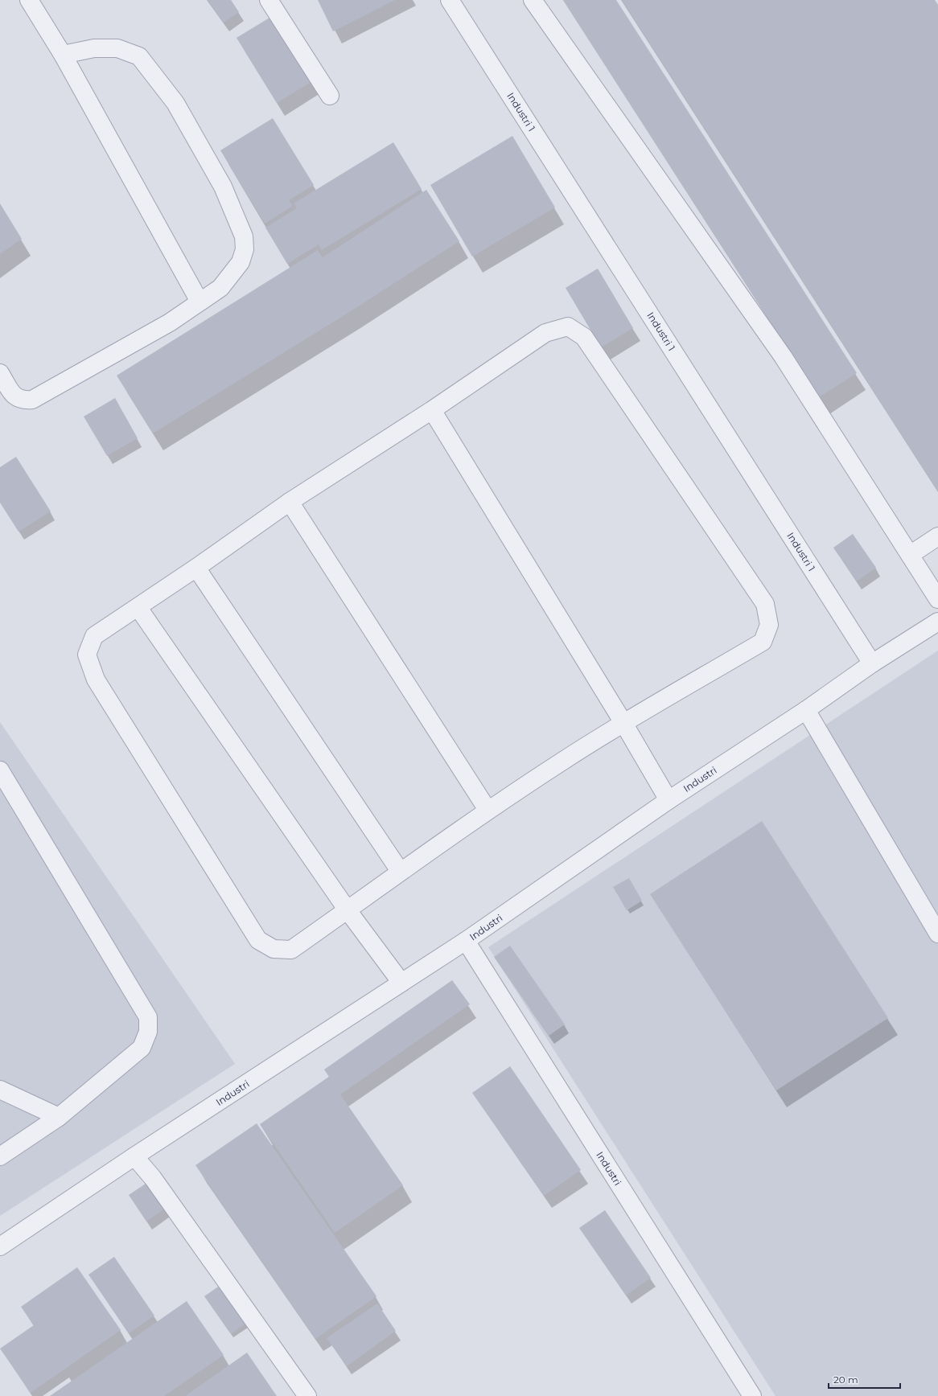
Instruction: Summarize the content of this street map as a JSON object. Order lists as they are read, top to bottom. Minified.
{"streets":{"lane":["Industri 1","Industri"]},"crossings":[["Industri 1","Industri"]],"scale_bar":"20 m"}
